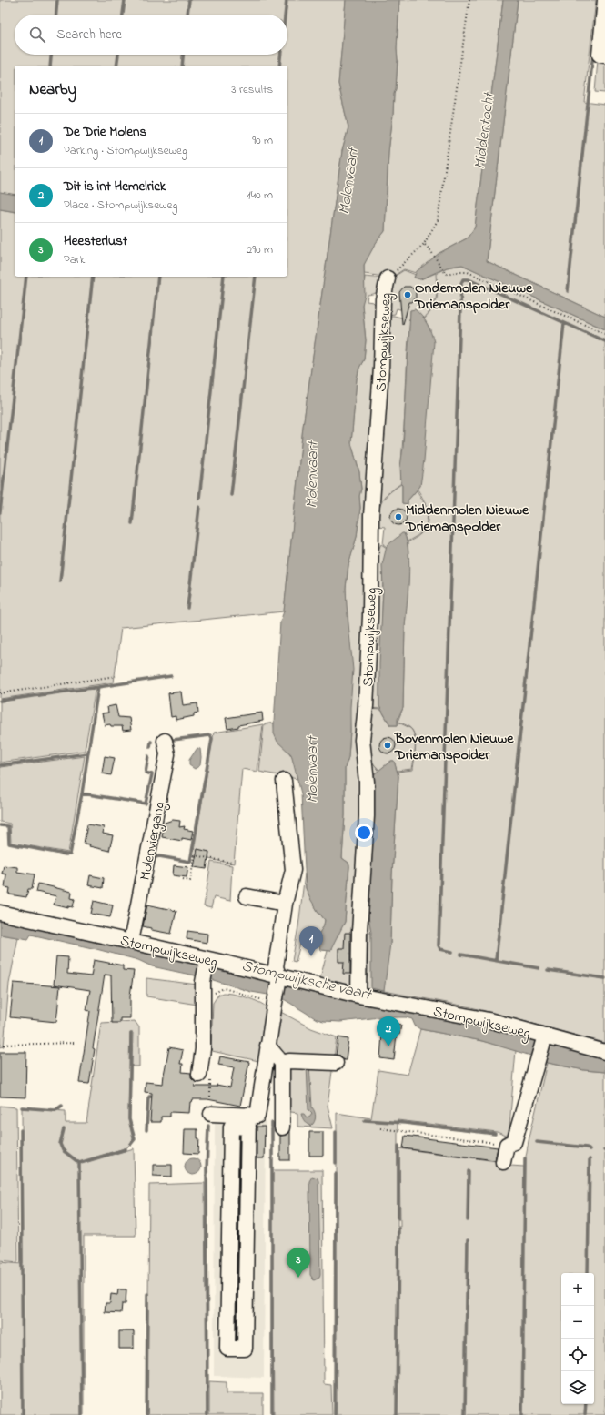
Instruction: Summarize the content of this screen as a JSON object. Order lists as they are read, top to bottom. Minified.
{"streets":{"street":["Stompwijkseweg","Molenviergang"]},"crossings":[["Stompwijkseweg","Molenviergang"]],"water":["Middentocht","Molenvaart","Stompwijksche vaart"],"places":["Ondermolen Nieuwe Driemanspolder","Middenmolen Nieuwe Driemanspolder","Bovenmolen Nieuwe Driemanspolder"],"page":{"search":"Search here","heading":["Nearby","3 results"],"list":[{"mark":"1","name":"De Drie Molens","note":"Parking · Stompwijkseweg","value":"90 m"},{"mark":"2","name":"Dit is int Hemelrick","note":"Place · Stompwijkseweg","value":"140 m"},{"mark":"3","name":"Heesterlust","note":"Park","value":"290 m"}],"pins":["1","2","3"],"map_buttons":["+","−"]}}
